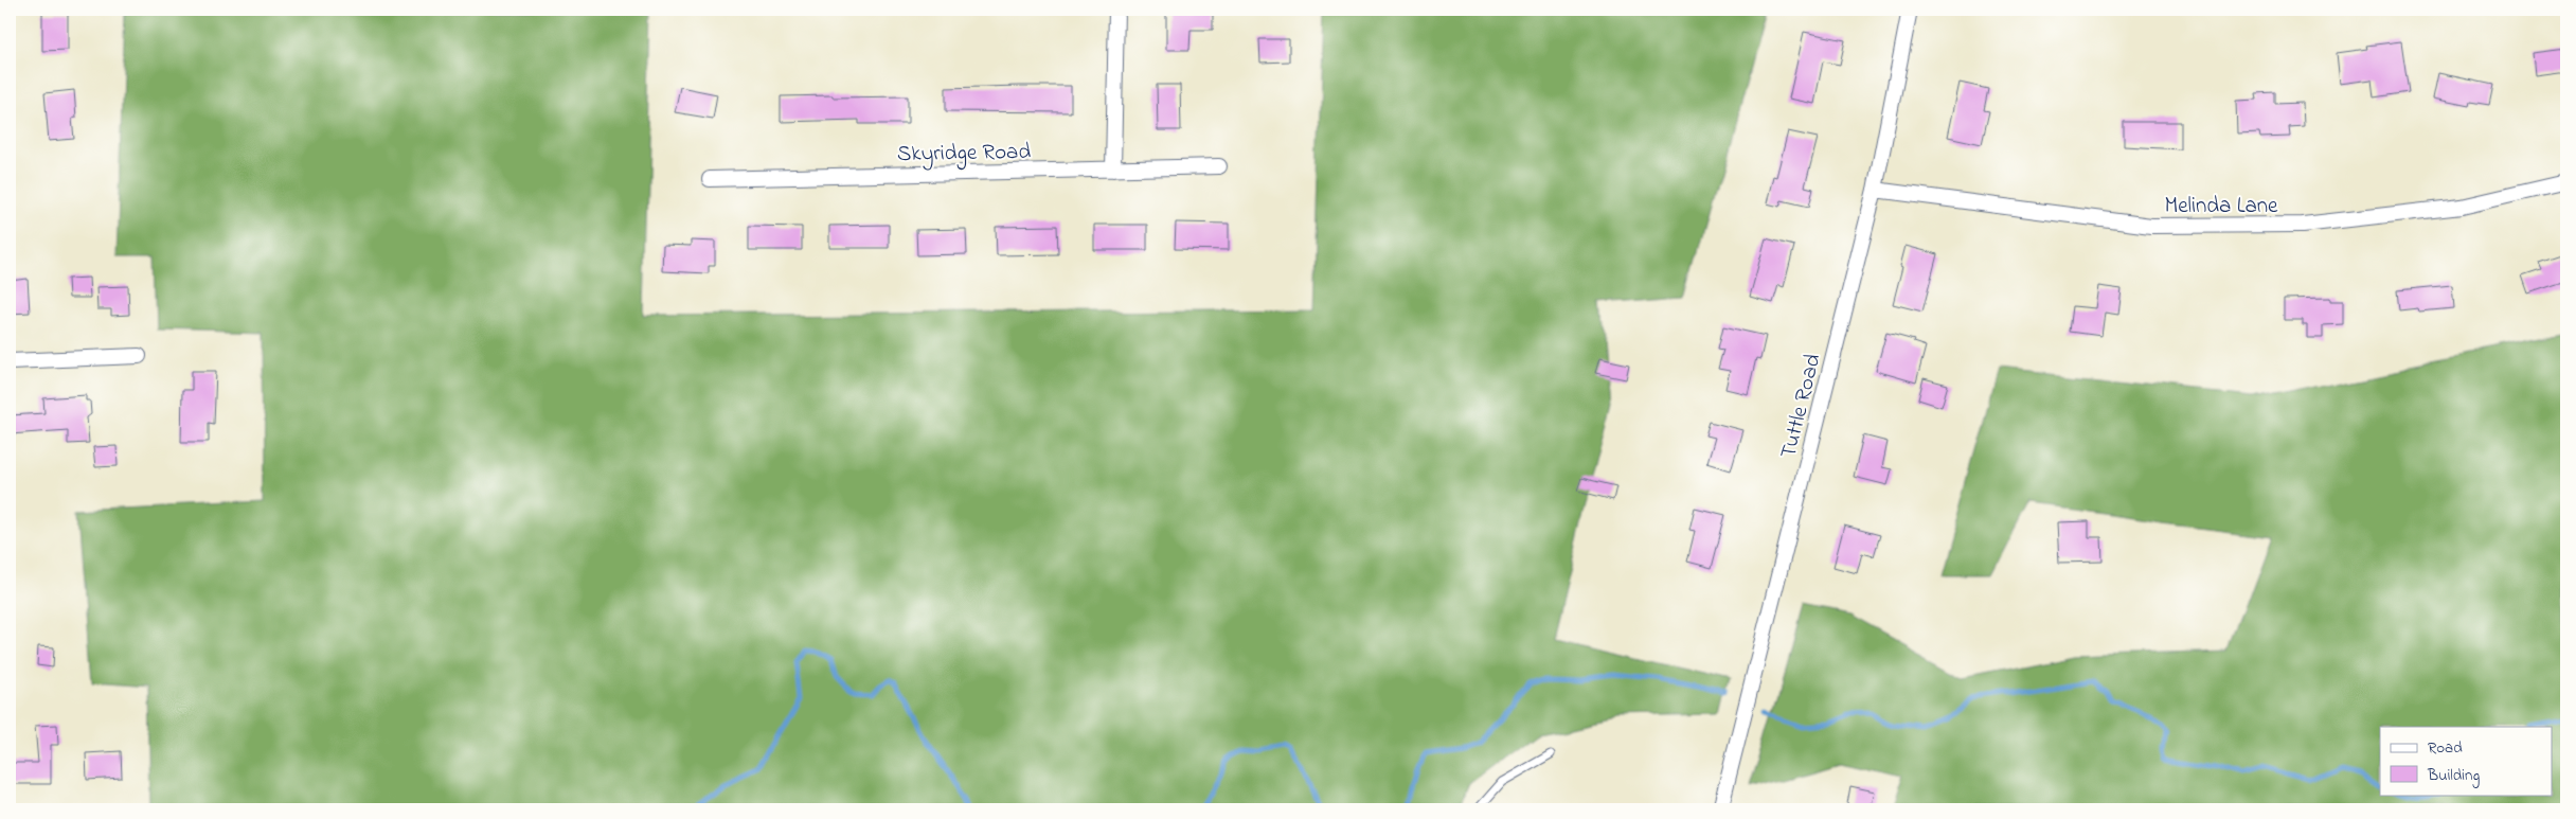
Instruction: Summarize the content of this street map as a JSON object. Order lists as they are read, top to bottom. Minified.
{"streets":{"street":["Skyridge Road","Melinda Lane","Tuttle Road"]},"crossings":[["Melinda Lane","Tuttle Road"]],"legend":["Road","Building"]}
